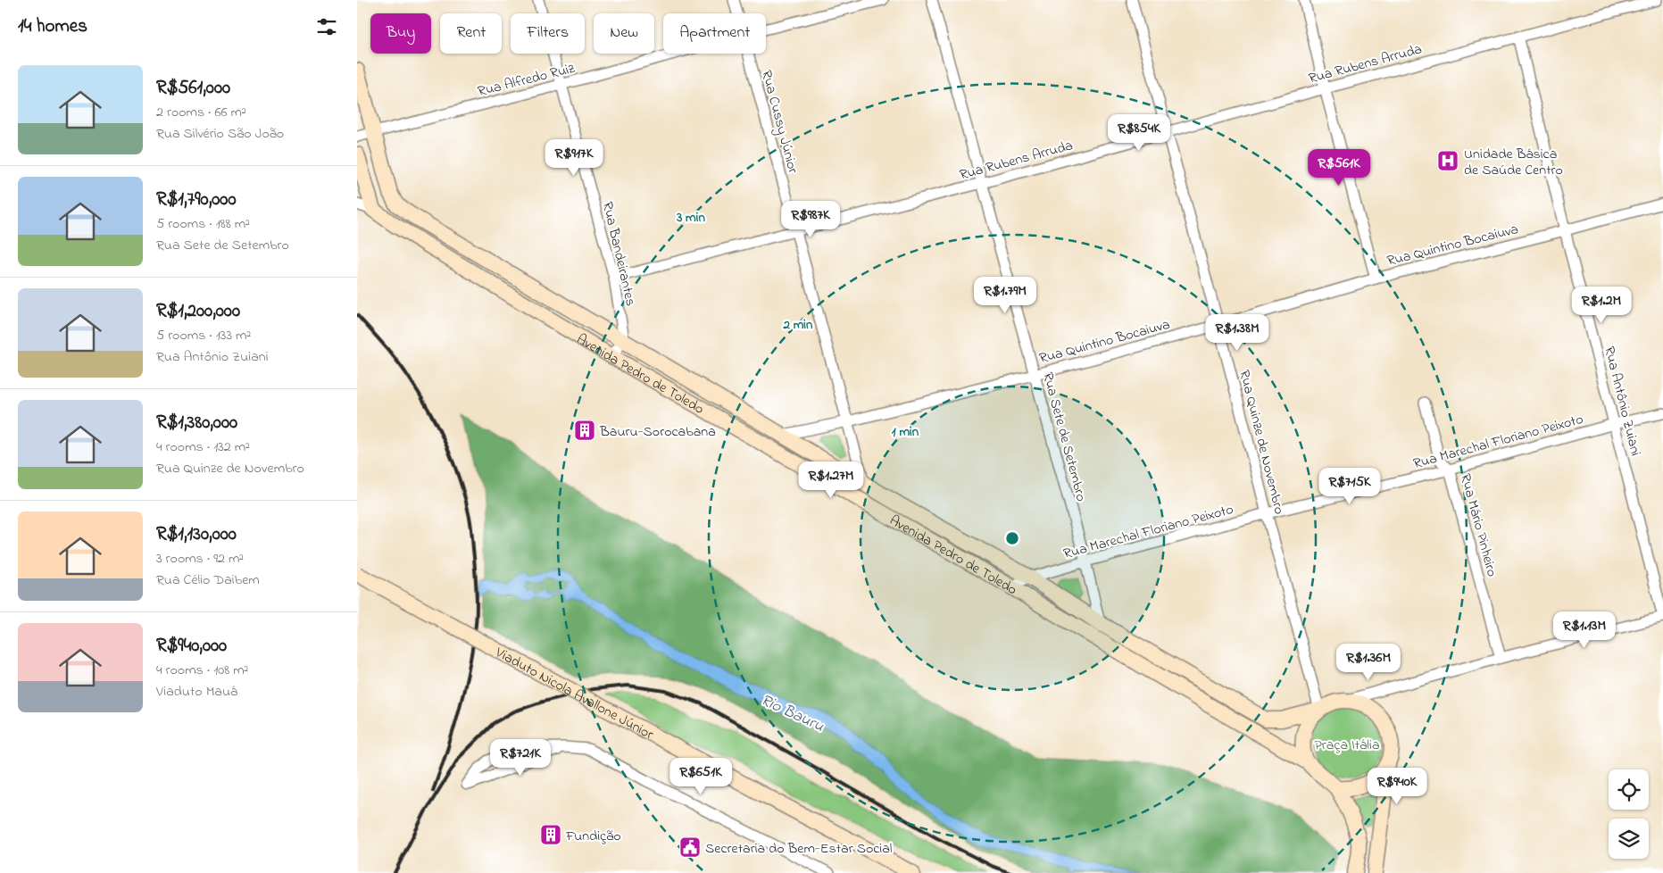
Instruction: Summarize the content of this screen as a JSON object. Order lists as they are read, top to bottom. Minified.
{"streets":{"main road":["Avenida Pedro de Toledo","Viaduto Nicola Avallone Júnior"],"street":["Rua Rubens Arruda","Rua Alfredo Ruiz","Rua Cussy Júnior","Rua Quintino Bocaiuva","Rua Bandeirantes","Rua Antônio Zuiani","Rua Sete de Setembro","Rua Marechal Floriano Peixoto","Rua Quinze de Novembro","Rua Mário Pinheiro"]},"crossings":[["Rua Rubens Arruda","Rua Cussy Júnior"],["Rua Rubens Arruda","Rua Bandeirantes"],["Rua Rubens Arruda","Rua Antônio Zuiani"],["Rua Rubens Arruda","Rua Sete de Setembro"],["Rua Rubens Arruda","Rua Quinze de Novembro"],["Rua Alfredo Ruiz","Rua Bandeirantes"],["Rua Alfredo Ruiz","Avenida Pedro de Toledo"],["Rua Cussy Júnior","Rua Quintino Bocaiuva"],["Rua Cussy Júnior","Avenida Pedro de Toledo"],["Rua Quintino Bocaiuva","Avenida Pedro de Toledo"],["Rua Quintino Bocaiuva","Rua Antônio Zuiani"],["Rua Quintino Bocaiuva","Rua Sete de Setembro"],["Rua Quintino Bocaiuva","Rua Quinze de Novembro"],["Rua Bandeirantes","Avenida Pedro de Toledo"],["Avenida Pedro de Toledo","Rua Sete de Setembro"],["Avenida Pedro de Toledo","Rua Marechal Floriano Peixoto"],["Avenida Pedro de Toledo","Rua Quinze de Novembro"],["Rua Antônio Zuiani","Rua Marechal Floriano Peixoto"],["Rua Sete de Setembro","Rua Marechal Floriano Peixoto"],["Rua Marechal Floriano Peixoto","Rua Quinze de Novembro"],["Rua Marechal Floriano Peixoto","Rua Mário Pinheiro"]],"water":["Rio Bauru"],"parks":["Praça Itália"],"places":{"hospital":["Unidade Básica de Saúde Centro"],"building":["Bauru-Sorocabana","Fundição"],"public building":["Secretaria do Bem-Estar Social"]},"page":{"heading":"14 homes","chip":["Buy","Rent","Filters","New","Apartment"],"list":[{"name":"R$561,000","note":"2 rooms · 66 m² · Rua Silvério São João"},{"name":"R$1,790,000","note":"5 rooms · 188 m² · Rua Sete de Setembro"},{"name":"R$1,200,000","note":"5 rooms · 133 m² · Rua Antônio Zuiani"},{"name":"R$1,380,000","note":"4 rooms · 132 m² · Rua Quinze de Novembro"},{"name":"R$1,130,000","note":"3 rooms · 92 m² · Rua Célio Daibem"},{"name":"R$940,000","note":"4 rooms · 108 m² · Viaduto Mauá"}],"price":["R$854K","R$917K","R$561K","R$987K","R$1.79M","R$1.2M","R$1.38M","R$1.27M","R$715K","R$1.13M","R$1.36M","R$721K","R$651K","R$940K"]},"rings":["3 min","2 min","1 min"]}
